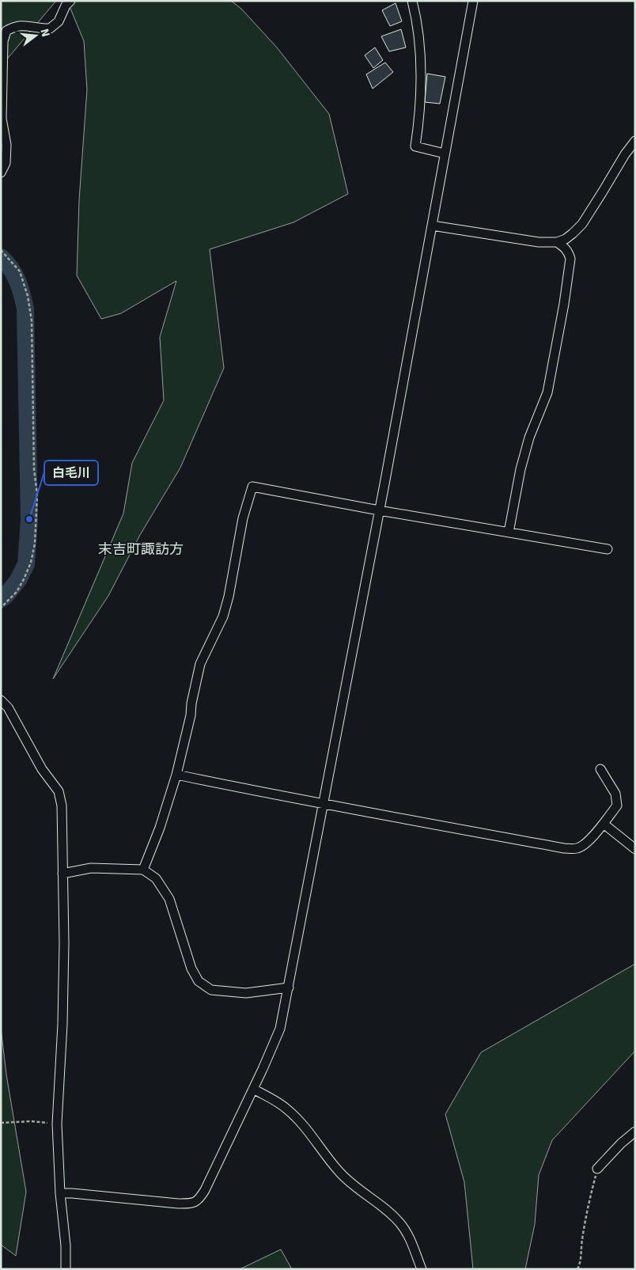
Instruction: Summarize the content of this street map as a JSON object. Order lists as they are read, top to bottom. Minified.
{"districts":["末吉町諏訪方"],"places":["白毛川"],"north":"right"}
